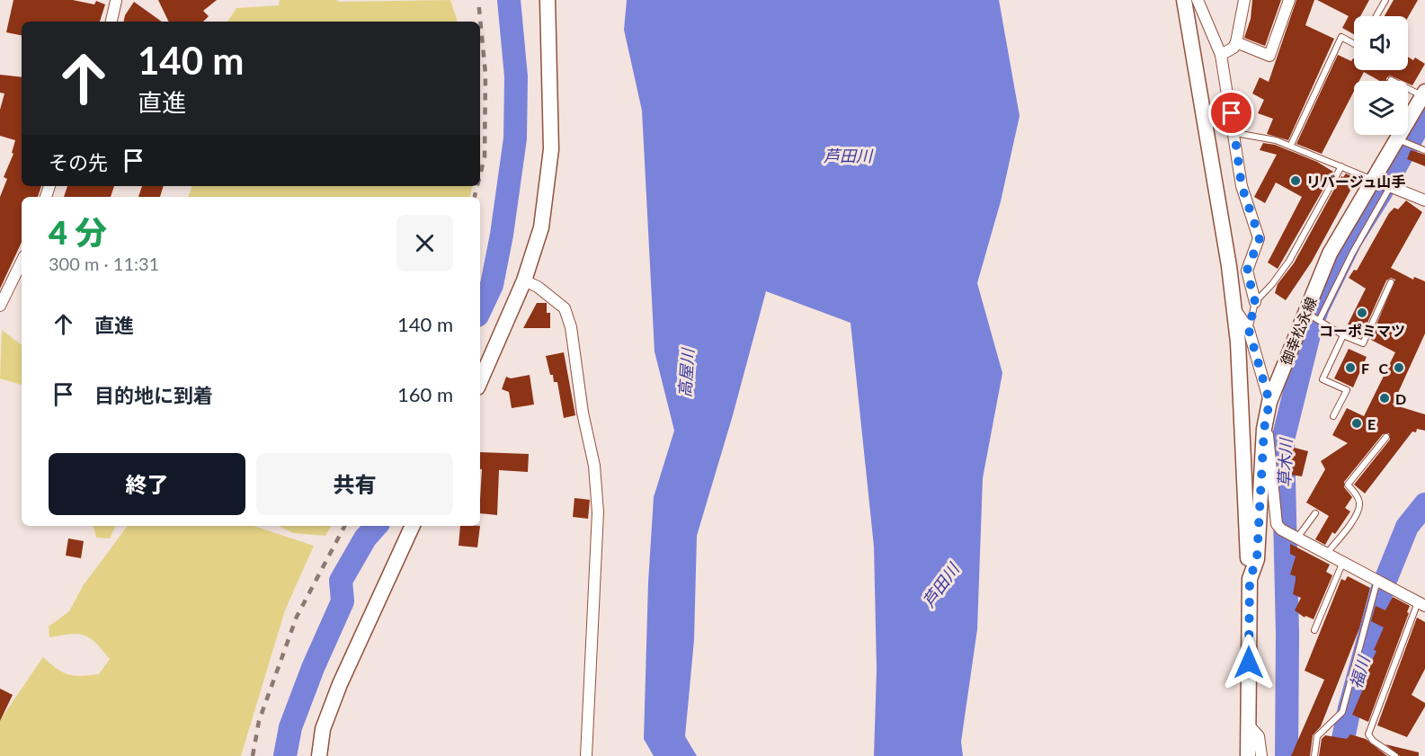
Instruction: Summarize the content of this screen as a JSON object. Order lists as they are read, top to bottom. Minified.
{"streets":{"street":["御幸松永線"]},"water":["芦田川","高屋川","草木川","福川"],"places":["リバージュ山手","コーポミマツ","F","C","D","E"],"page":{"turn":["140 m","直進"],"then":"その先","heading":["4 分","300 m · 11:31"],"list":[{"name":"直進","value":"140 m"},{"name":"目的地に到着","value":"160 m"}],"buttons":["終了","共有"]}}
